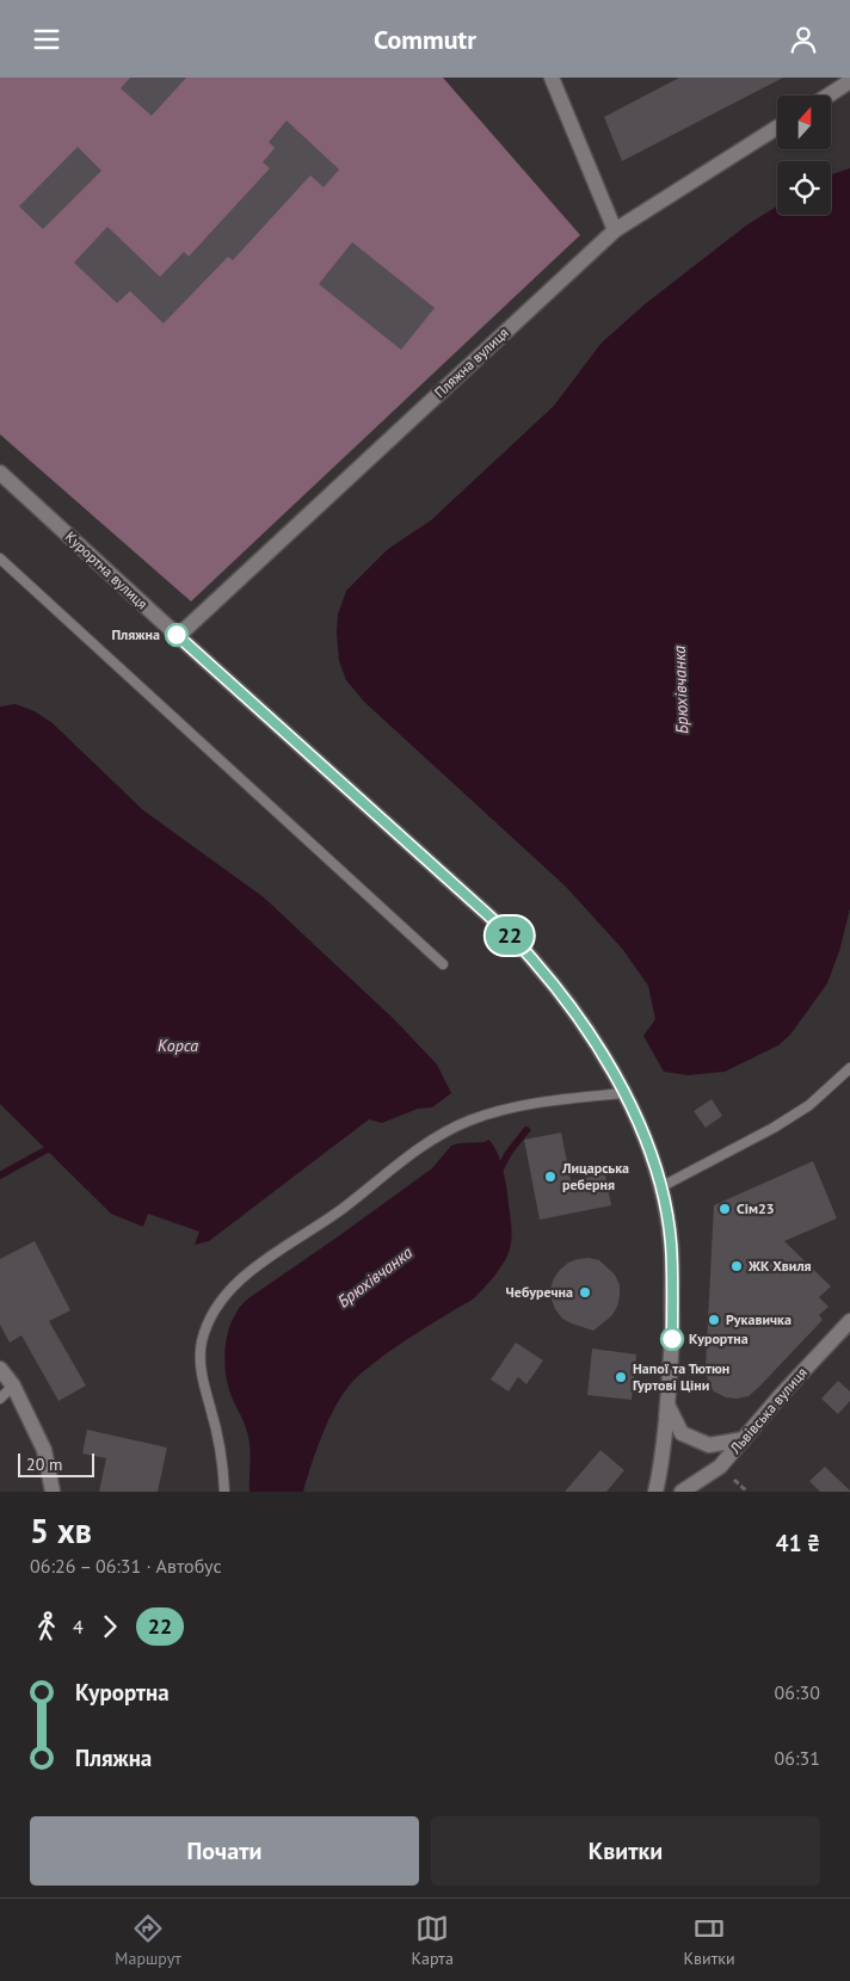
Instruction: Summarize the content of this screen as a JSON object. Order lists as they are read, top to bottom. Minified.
{"streets":{"street":["Пляжна вулиця","Курортна вулиця","Львівська вулиця"]},"crossings":[["Пляжна вулиця","Курортна вулиця"]],"water":["Брюхівчанка","Корса"],"places":["Пляжна","Лицарська реберня","Сім23","ЖК Хвиля","Чебуречна","Рукавичка","Курортна","Напої та Тютюн Гуртові Ціни"],"lines":["bus line 22"],"scale_bar":"20 m","north":"top","page":{"header":"Commutr","on_map":"22","scale":"20 m","heading":["5 хв","06:26 – 06:31 · Автобус","41 ₴"],"legs":["4","22"],"list":[{"name":"Курортна","value":"06:30"},{"name":"Пляжна","value":"06:31"}],"buttons":["Почати","Квитки"],"tabs":["Маршрут","Карта","Квитки"]}}
